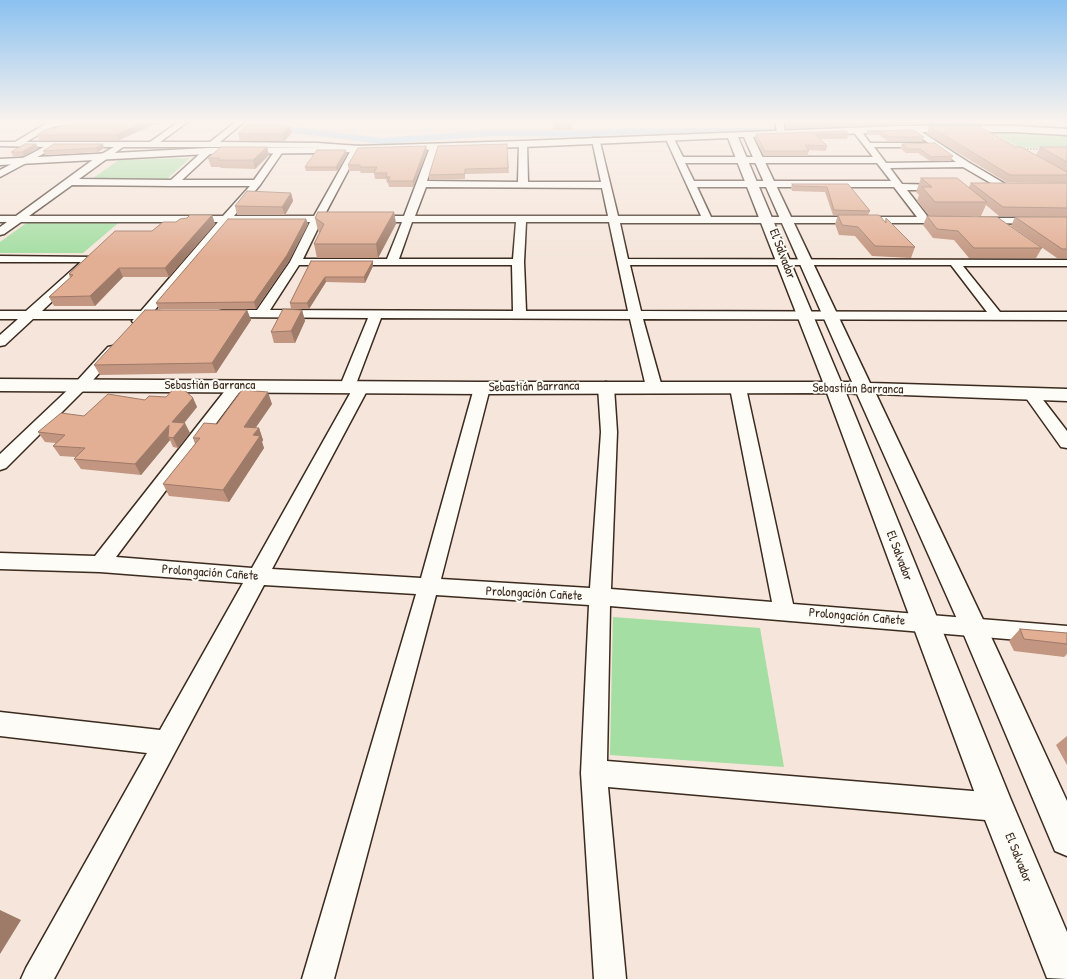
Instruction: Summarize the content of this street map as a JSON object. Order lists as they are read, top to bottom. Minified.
{"streets":{"street":["El Salvador","Sebastián Barranca","Prolongación Cañete"]},"crossings":[["El Salvador","Sebastián Barranca"],["El Salvador","Prolongación Cañete"]]}
